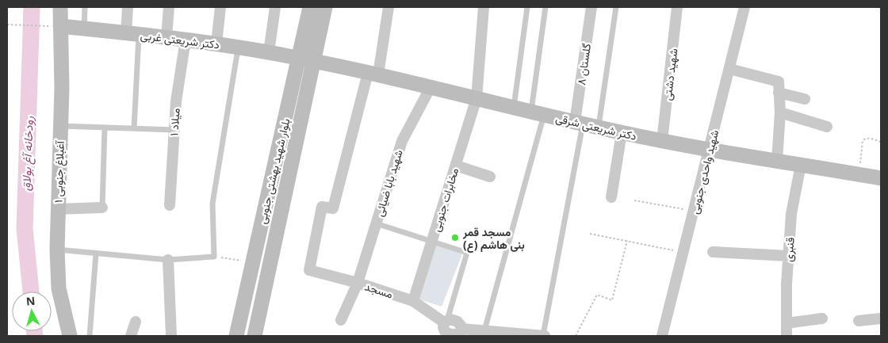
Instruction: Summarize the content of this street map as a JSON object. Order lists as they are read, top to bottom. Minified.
{"streets":{"main road":["دکتر شریعتی غربی","دکتر شریعتی شرقی","بلوار شهید بهشتی جنوبی","آغبلاغ جنوبی ۱"],"street":["گلستان ۸","شهید دشتی","میلاد ۱","شهید واحدی جنوبی","شهيد بابا ضيائی","مخابرات جنوبی","قنبری","مسجد"]},"crossings":[["دکتر شریعتی غربی","میلاد ۱"],["دکتر شریعتی غربی","دکتر شریعتی شرقی"],["دکتر شریعتی غربی","بلوار شهید بهشتی جنوبی"],["دکتر شریعتی غربی","آغبلاغ جنوبی ۱"],["گلستان ۸","دکتر شریعتی شرقی"],["شهید دشتی","دکتر شریعتی شرقی"],["دکتر شریعتی شرقی","بلوار شهید بهشتی جنوبی"],["دکتر شریعتی شرقی","شهید واحدی جنوبی"],["دکتر شریعتی شرقی","شهيد بابا ضيائی"],["دکتر شریعتی شرقی","مخابرات جنوبی"],["دکتر شریعتی شرقی","قنبری"],["دکتر شریعتی شرقی","مسجد"],["شهيد بابا ضيائی","مسجد"],["مخابرات جنوبی","مسجد"]],"water":["رودخانه آغ بولاق"],"places":["مسجد قمر بنی هاشم (ع)"],"north":"top"}
